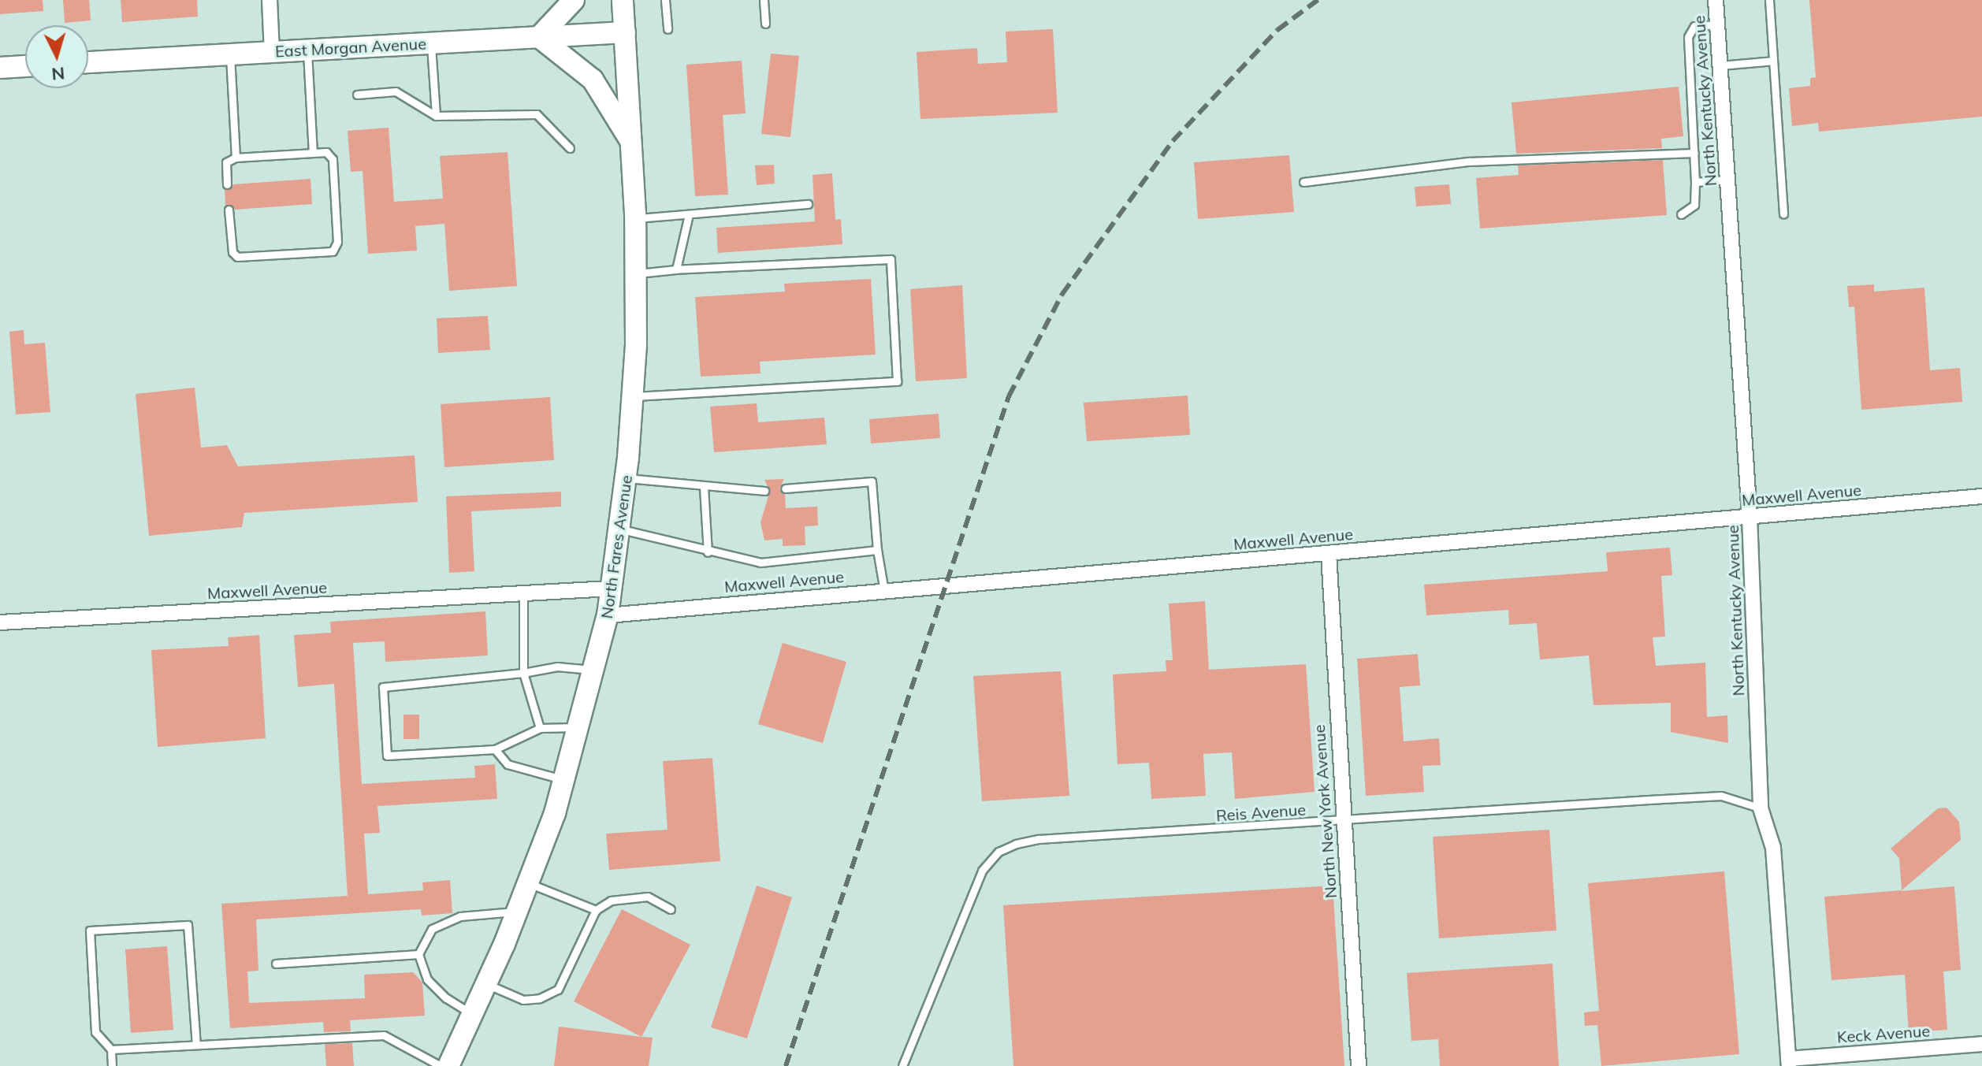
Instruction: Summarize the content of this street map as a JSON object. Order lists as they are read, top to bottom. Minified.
{"streets":{"street":["East Morgan Avenue","North Kentucky Avenue","Maxwell Avenue","North Fares Avenue","North New York Avenue","Keck Avenue"],"lane":["Reis Avenue"]},"crossings":[["East Morgan Avenue","North Fares Avenue"],["North Kentucky Avenue","Maxwell Avenue"],["North Kentucky Avenue","Reis Avenue"],["North Kentucky Avenue","Keck Avenue"],["Maxwell Avenue","North Fares Avenue"],["Maxwell Avenue","North New York Avenue"],["North New York Avenue","Reis Avenue"]],"north":"bottom"}
